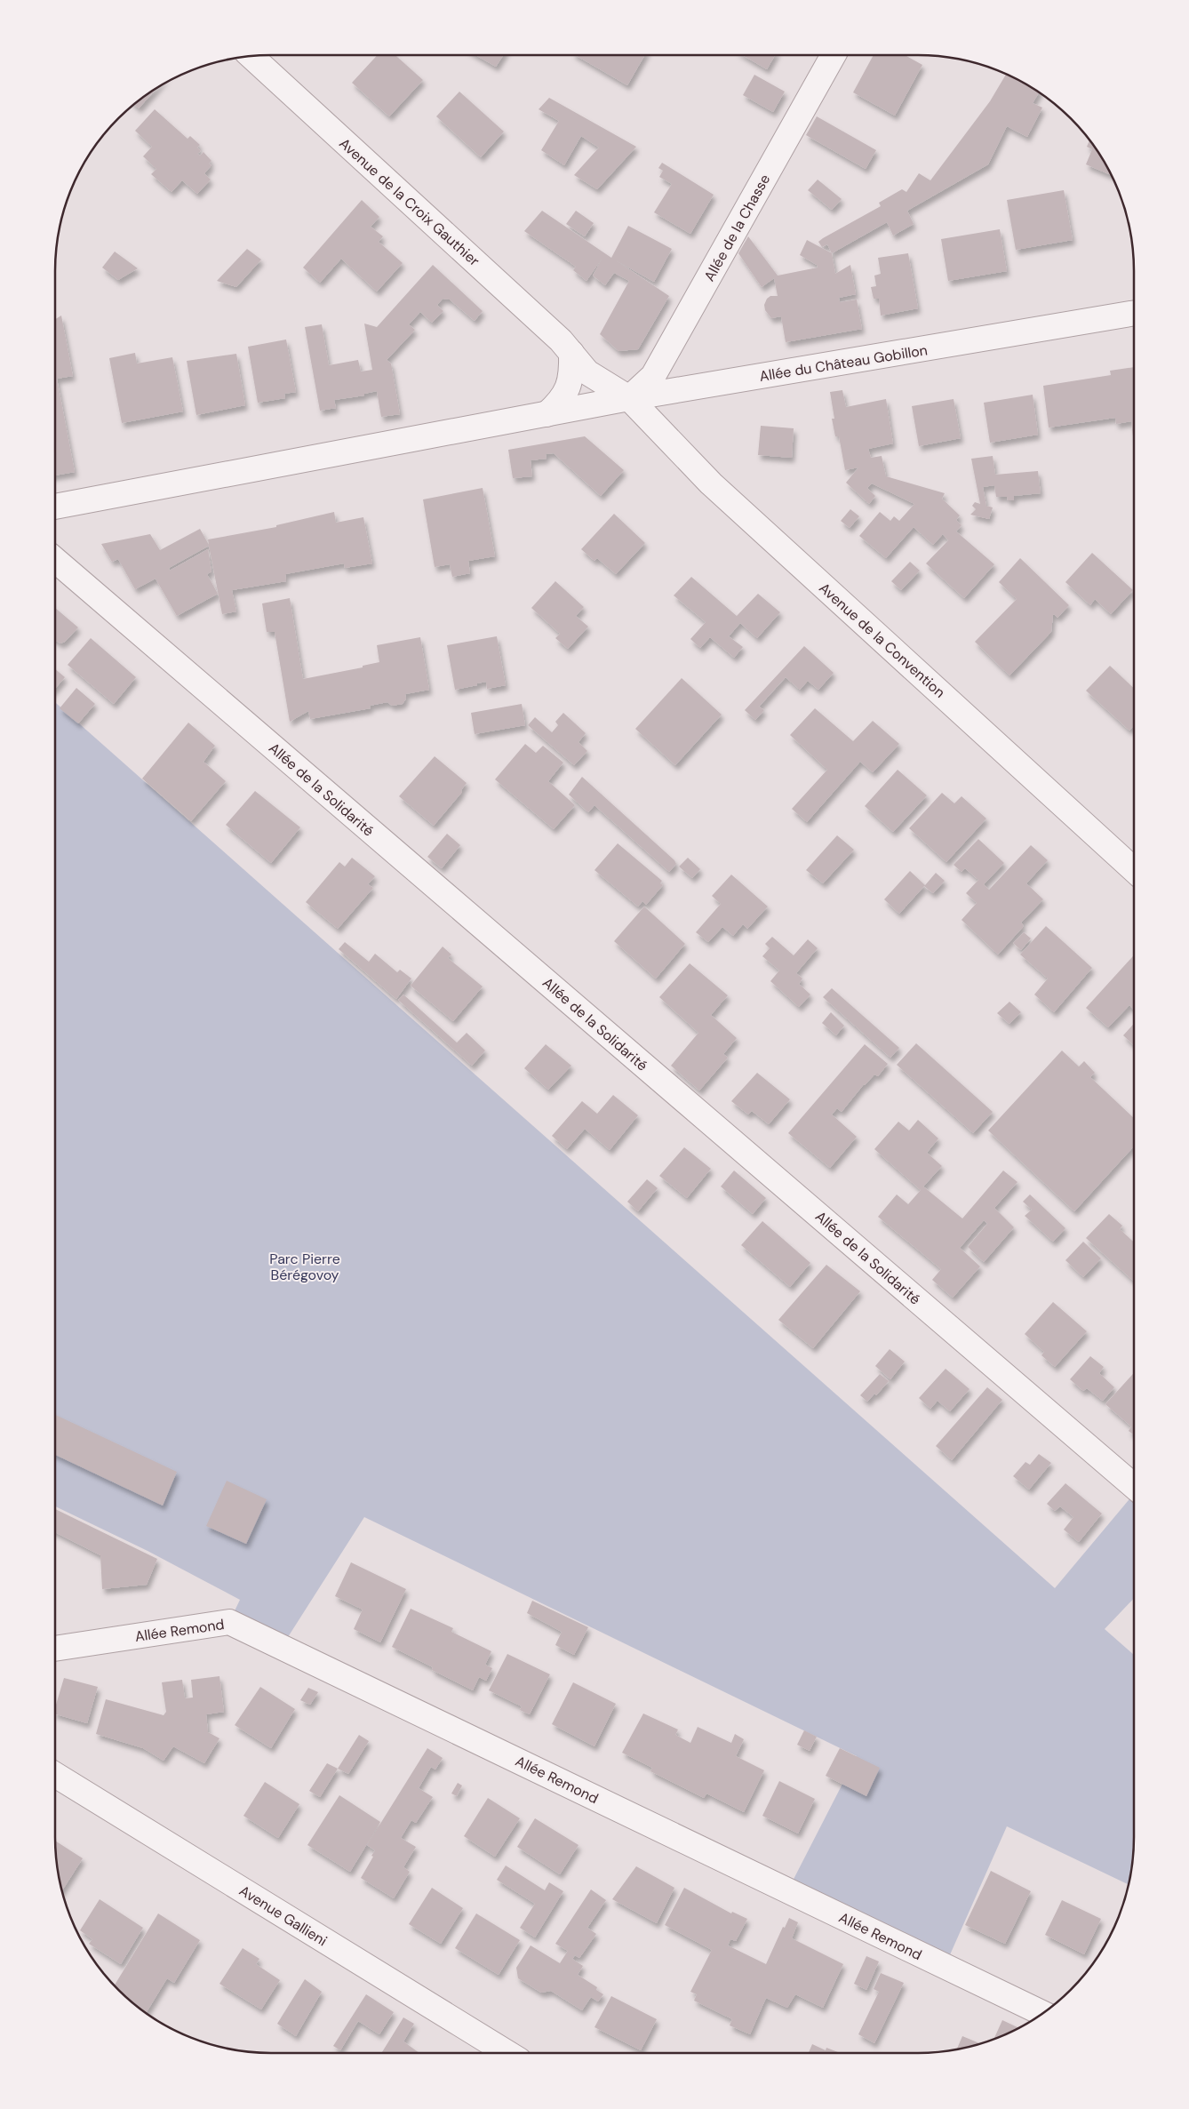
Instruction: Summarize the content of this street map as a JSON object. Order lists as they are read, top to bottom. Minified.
{"streets":{"street":["Avenue de la Croix Gauthier","Allée de la Chasse","Allée du Château Gobillon","Avenue de la Convention","Allée de la Solidarité","Allée Remond","Avenue Gallieni"]},"crossings":[["Avenue de la Croix Gauthier","Allée de la Chasse"],["Avenue de la Croix Gauthier","Allée du Château Gobillon"],["Avenue de la Croix Gauthier","Avenue de la Convention"],["Allée de la Chasse","Allée du Château Gobillon"],["Allée de la Chasse","Avenue de la Convention"],["Allée du Château Gobillon","Avenue de la Convention"]],"parks":["Parc Pierre Bérégovoy"]}
